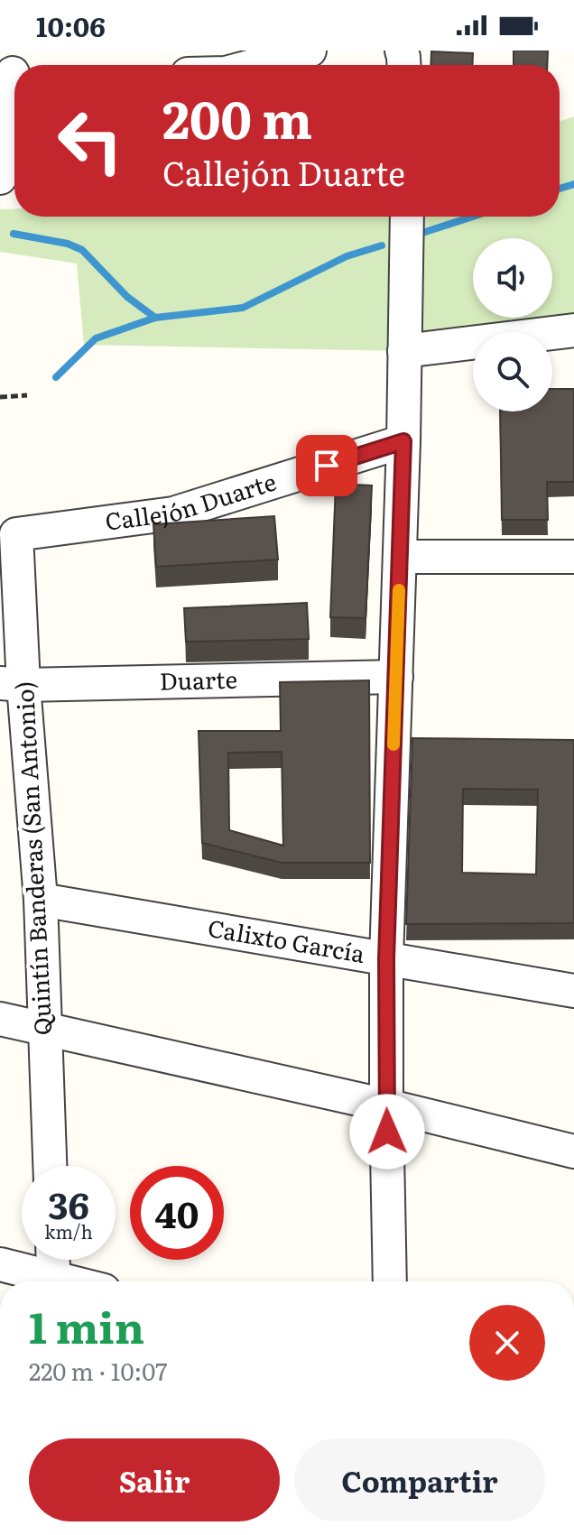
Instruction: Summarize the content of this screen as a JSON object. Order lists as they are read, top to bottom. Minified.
{"streets":{"street":["Callejón Duarte","Duarte","Quintín Banderas (San Antonio)","Calixto García"]},"crossings":[["Callejón Duarte","Quintín Banderas (San Antonio)"],["Duarte","Quintín Banderas (San Antonio)"],["Quintín Banderas (San Antonio)","Calixto García"]],"page":{"status":"10:06","turn":["200 m","Callejón Duarte"],"speed":"36 km/h","limit":"40","heading":["1 min","220 m · 10:07"],"buttons":["Salir","Compartir"]}}
